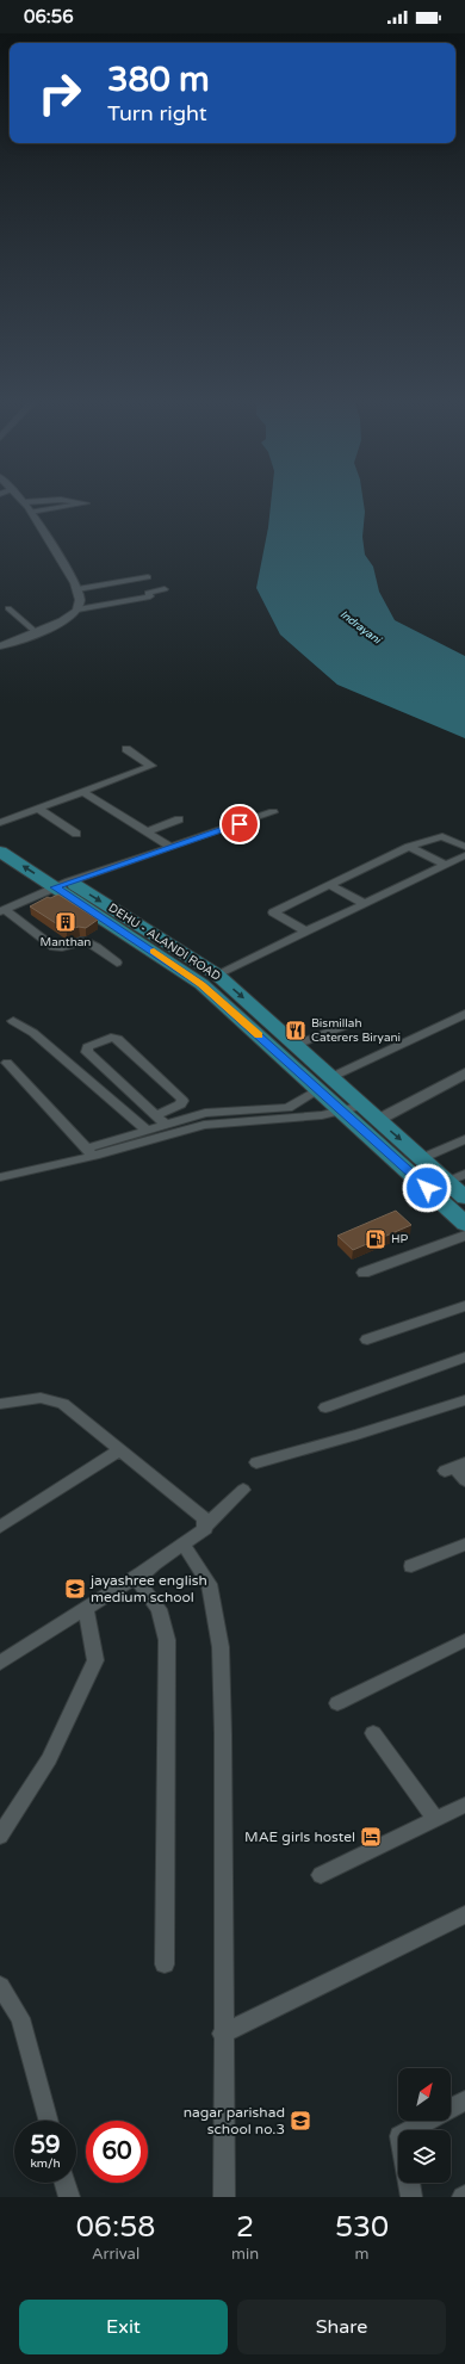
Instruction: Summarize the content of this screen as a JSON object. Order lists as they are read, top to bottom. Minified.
{"streets":{"main road":["DEHU - ALANDI ROAD"]},"water":["Indrayani"],"places":{"building":["Manthan"],"restaurant":["Bismillah Caterers Biryani"],"fuel station":["HP"],"school or university":["jayashree english medium school","nagar parishad school no.3"],"hotel":["MAE girls hostel"]},"north":"top right","page":{"status":"06:56","turn":["380 m","Turn right"],"speed":"59 km/h","limit":"60","eta":["06:58","Arrival","2","min","530","m"],"buttons":["Exit","Share"]}}
